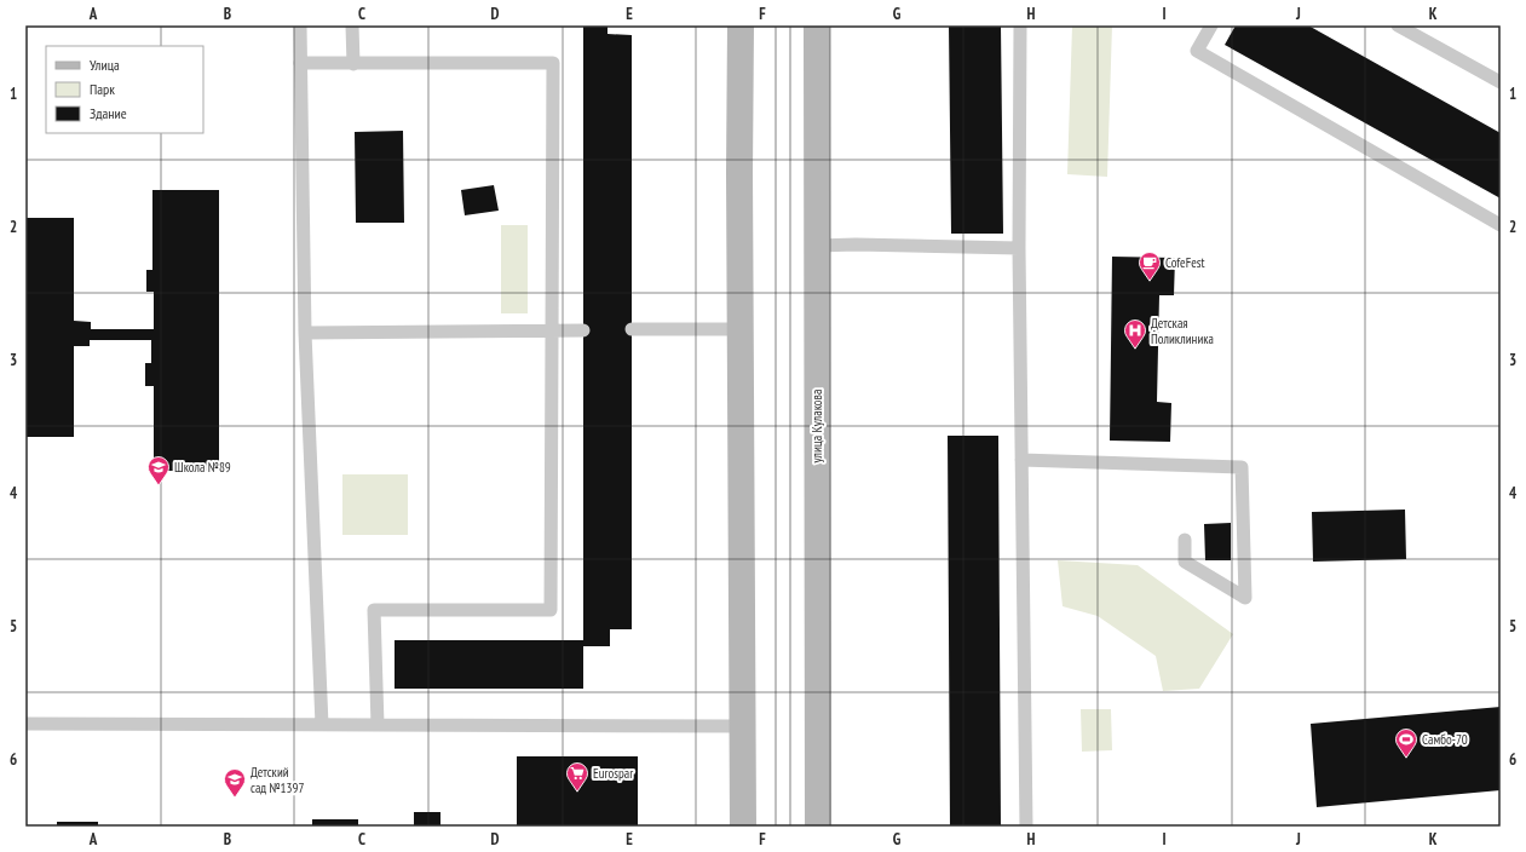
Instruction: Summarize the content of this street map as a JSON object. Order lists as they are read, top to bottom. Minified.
{"streets":{"main road":["улица Кулакова"]},"places":{"cafe":["CofeFest"],"hospital":["Детская Поликлиника"],"school or university":["Школа №89","Детский сад №1397"],"sports":["Самбо-70"],"supermarket":["Eurospar"]},"legend":["Улица","Парк","Здание"],"grid":{"columns":["A","B","C","D","E","F","G","H","I","J","K"],"rows":["1","2","3","4","5","6"]}}
